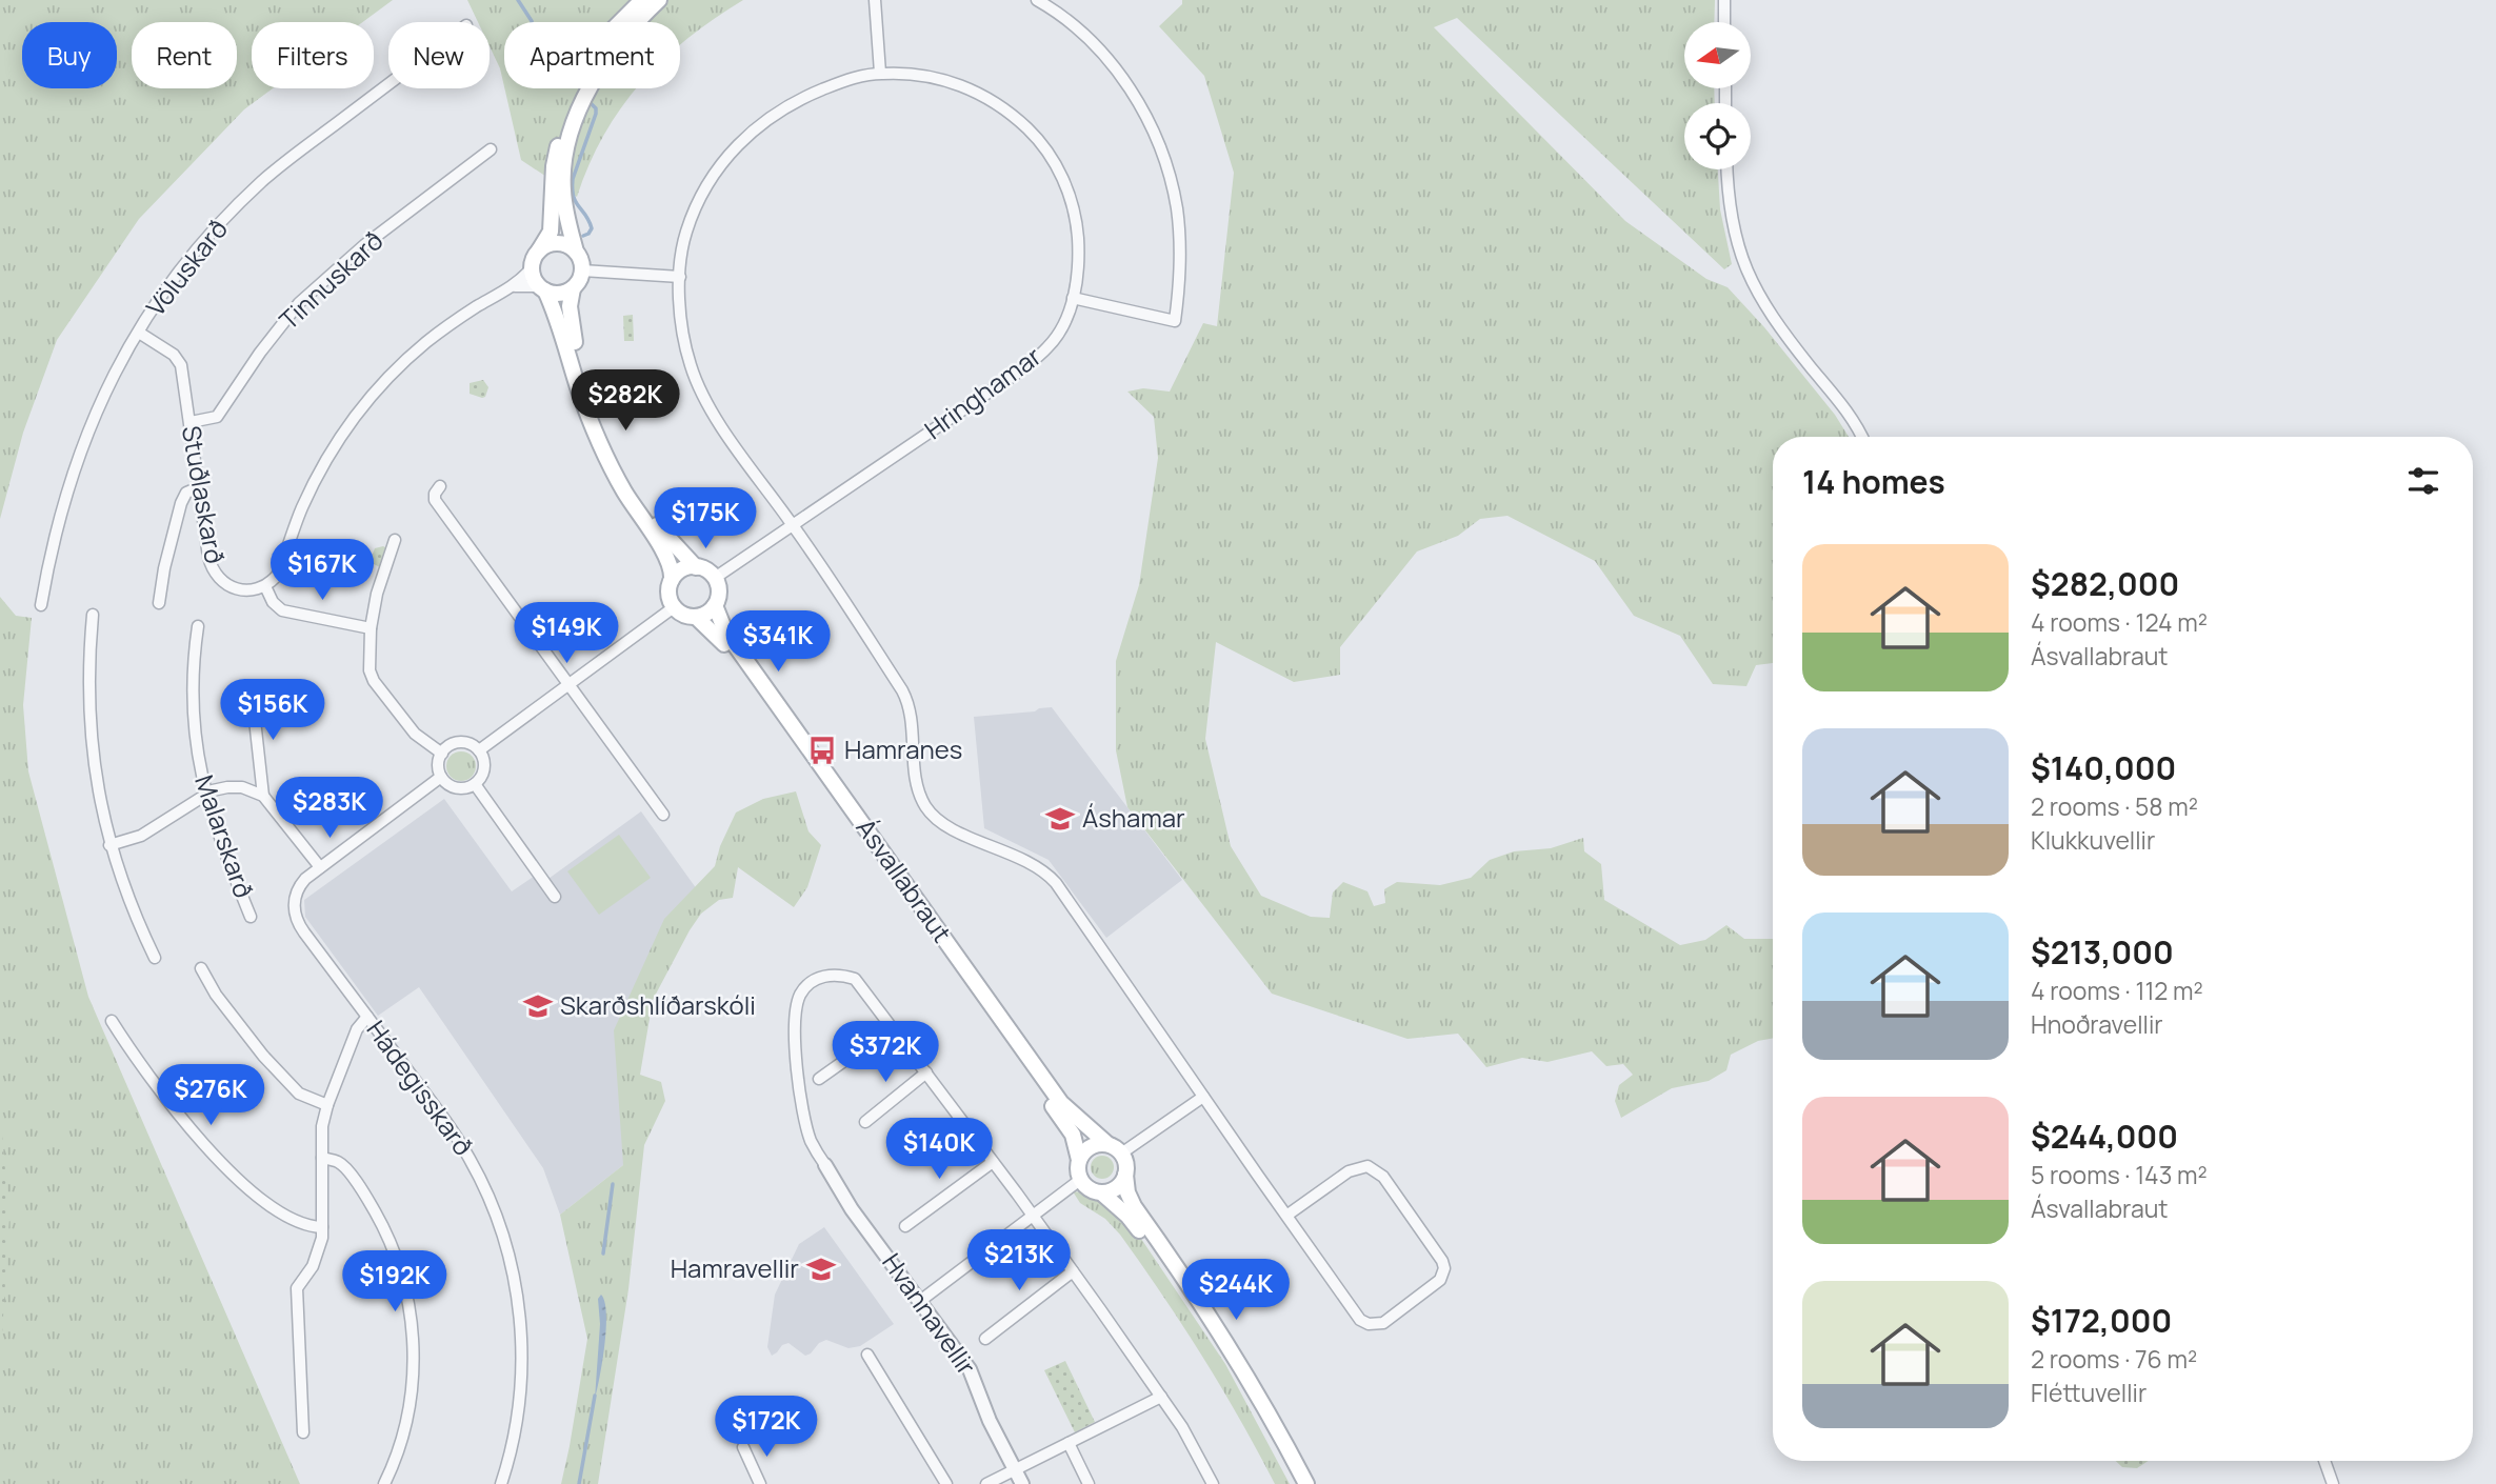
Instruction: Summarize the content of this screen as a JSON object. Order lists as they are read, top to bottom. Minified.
{"streets":{"main road":["Ásvallabraut"],"street":["Völuskarð","Tinnuskarð","Hringhamar","Stuðlaskarð","Malarskarð","Hádegisskarð","Hvannavellir"]},"crossings":[["Völuskarð","Stuðlaskarð"],["Tinnuskarð","Stuðlaskarð"],["Hringhamar","Ásvallabraut"]],"places":{"bus stop":["Hamranes"],"school or university":["Áshamar","Skarðshlíðarskóli","Hamravellir"]},"north":"left","page":{"chip":["Buy","Rent","Filters","New","Apartment"],"price":["$282K","$175K","$167K","$149K","$341K","$156K","$283K","$372K","$276K","$140K","$213K","$192K","$244K","$172K"],"heading":"14 homes","list":[{"name":"$282,000","note":"4 rooms · 124 m² · Ásvallabraut"},{"name":"$140,000","note":"2 rooms · 58 m² · Klukkuvellir"},{"name":"$213,000","note":"4 rooms · 112 m² · Hnoðravellir"},{"name":"$244,000","note":"5 rooms · 143 m² · Ásvallabraut"},{"name":"$172,000","note":"2 rooms · 76 m² · Fléttuvellir"}]}}
